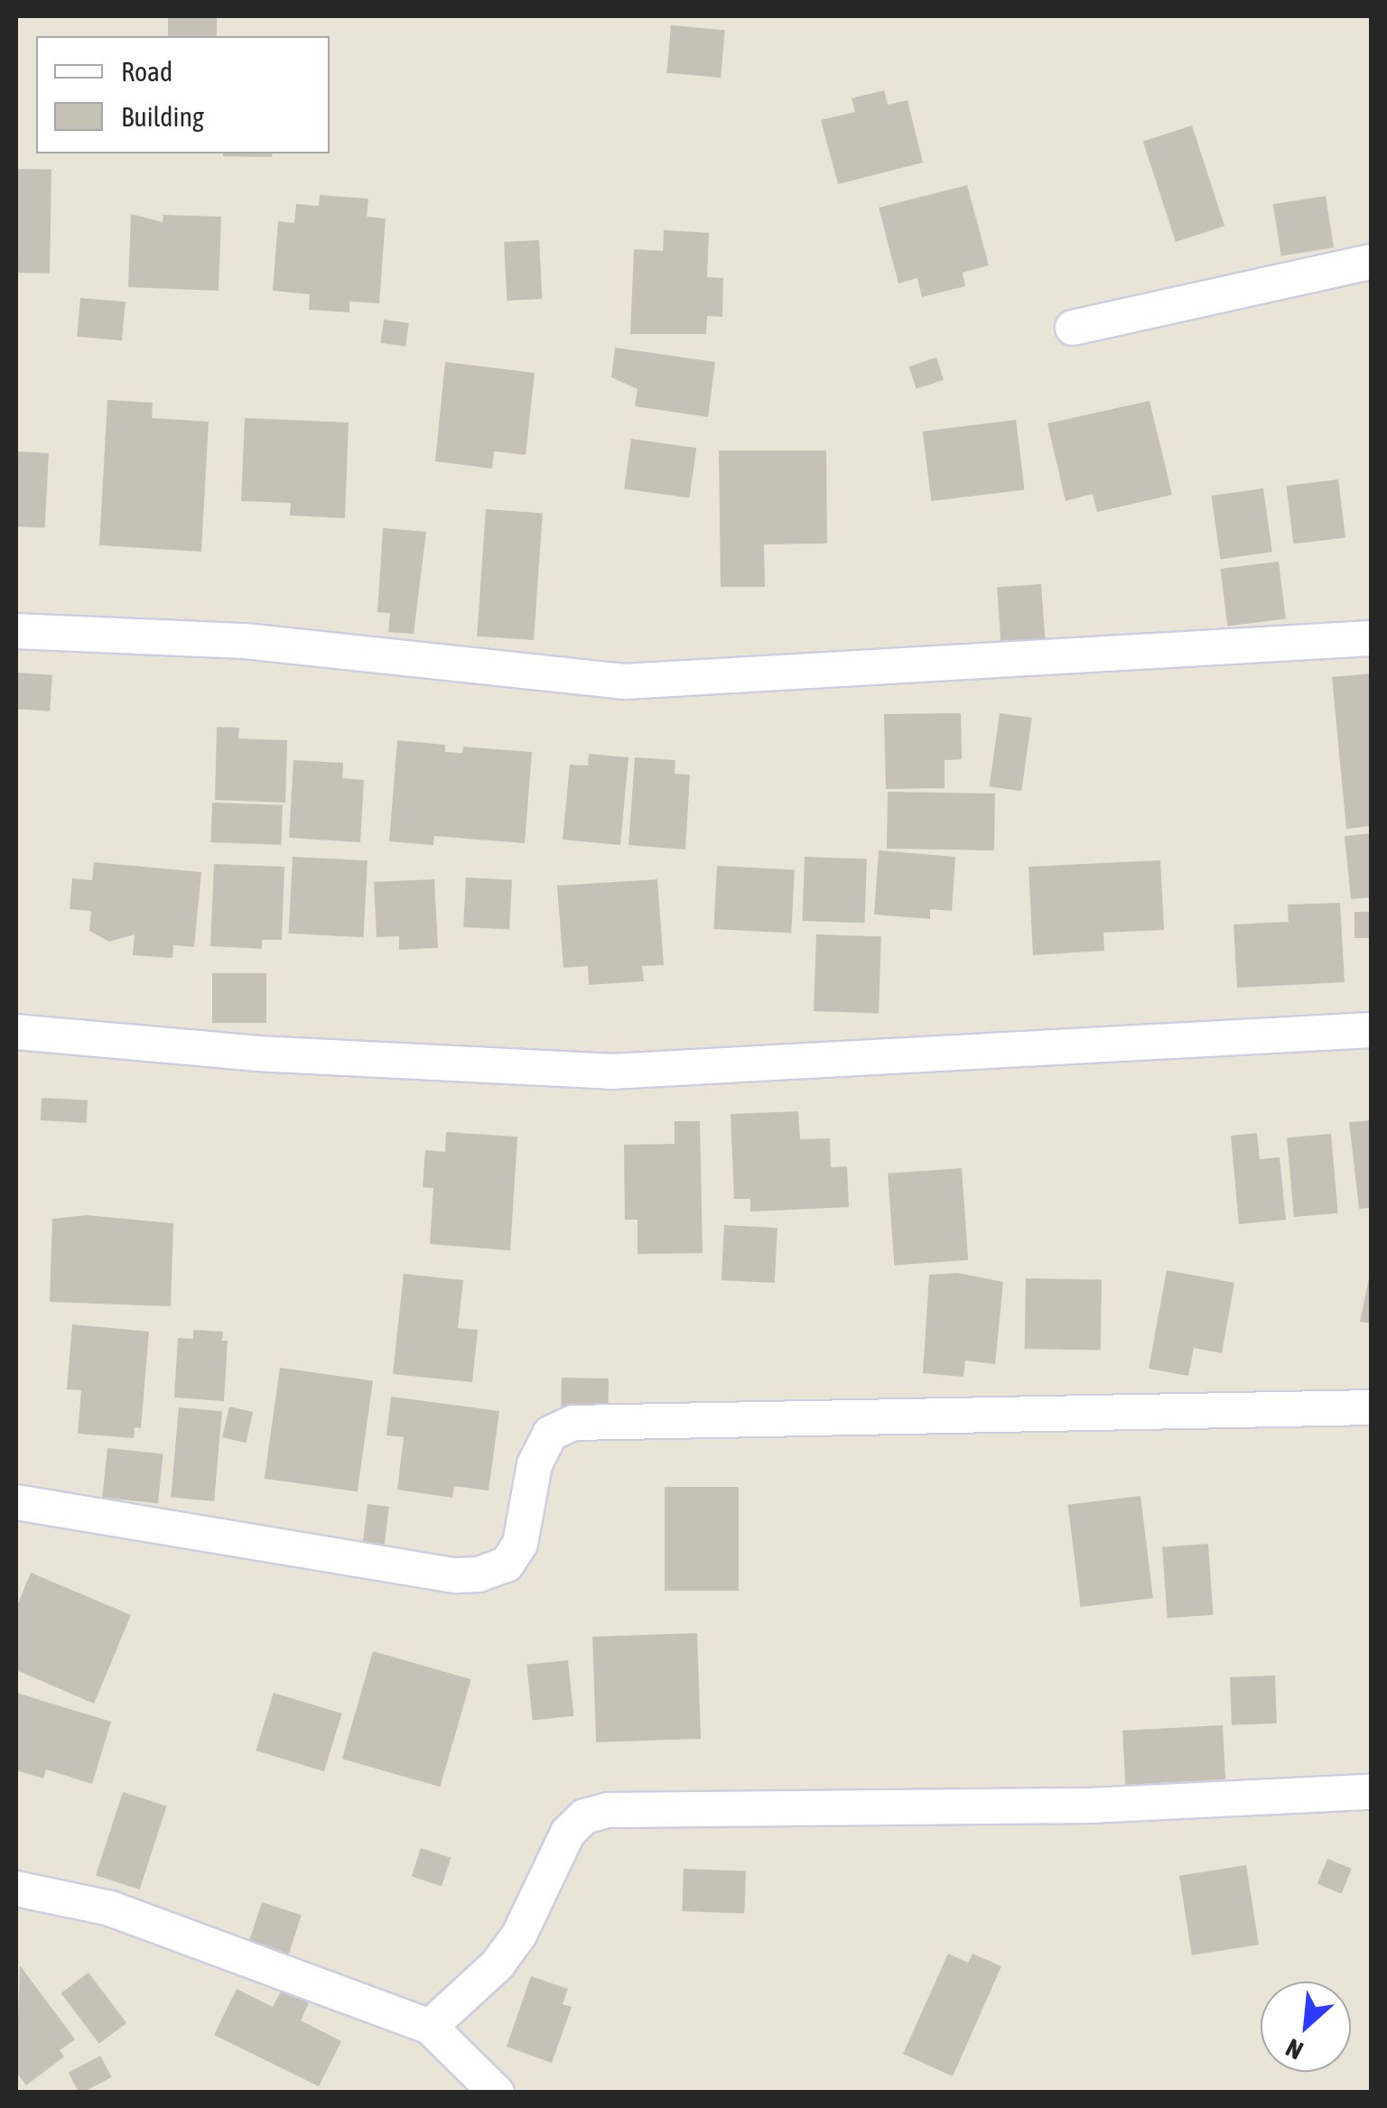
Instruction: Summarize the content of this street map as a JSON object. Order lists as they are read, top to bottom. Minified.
{"legend":["Road","Building"],"north":"bottom left"}
